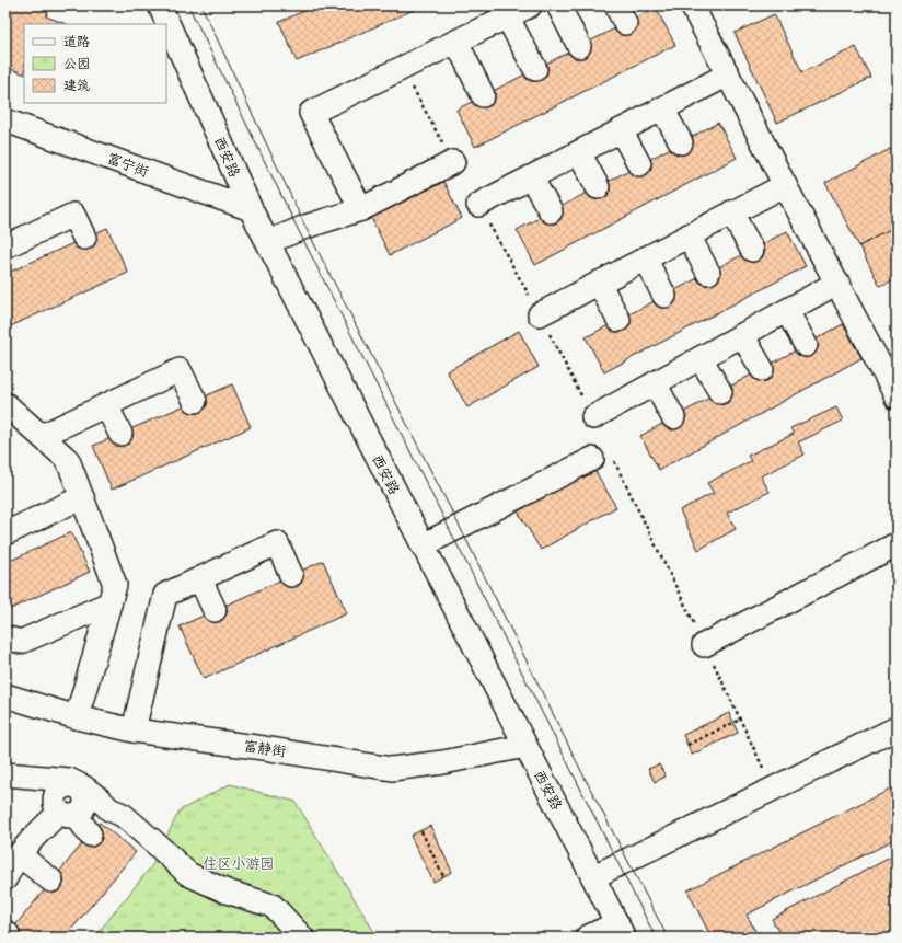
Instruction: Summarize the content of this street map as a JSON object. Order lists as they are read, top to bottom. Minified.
{"streets":{"street":["西安路","富宁街","富静街"]},"crossings":[["西安路","富宁街"],["西安路","富静街"]],"parks":["住区小游园"],"legend":["道路","公园","建筑"]}
